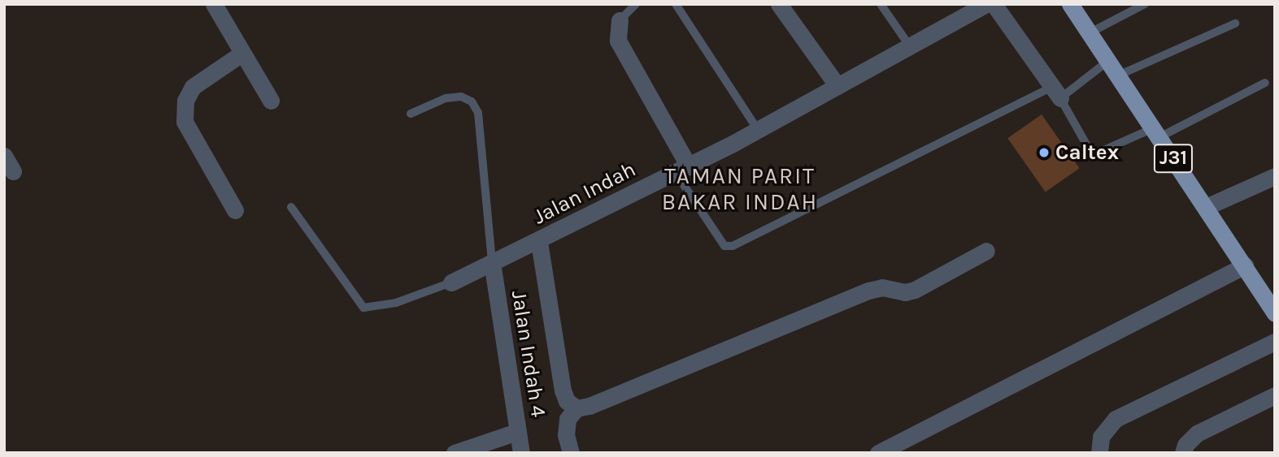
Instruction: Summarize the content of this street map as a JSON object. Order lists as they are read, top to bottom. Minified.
{"streets":{"main road":["J31"],"street":["Jalan Indah","Jalan Indah 4"]},"crossings":[["Jalan Indah","Jalan Indah 4"]],"districts":["TAMAN PARIT BAKAR INDAH"],"places":["Caltex"]}
